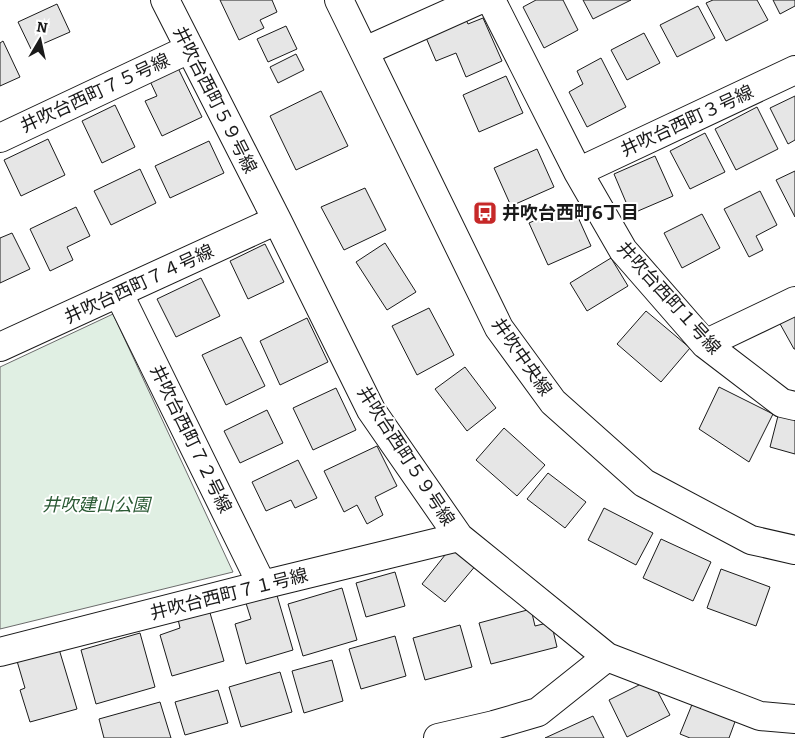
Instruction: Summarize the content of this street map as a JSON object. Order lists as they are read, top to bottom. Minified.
{"streets":{"street":["井吹台西町７５号線","井吹台西町５９号線","井吹台西町３号線","井吹台西町７４号線","井吹台西町１号線","井吹中央線","井吹台西町７２号線","井吹台西町７１号線"]},"crossings":[["井吹台西町７５号線","井吹台西町５９号線"],["井吹台西町５９号線","井吹台西町７４号線"],["井吹台西町５９号線","井吹台西町７１号線"],["井吹台西町３号線","井吹台西町１号線"],["井吹台西町７４号線","井吹台西町７２号線"],["井吹台西町７２号線","井吹台西町７１号線"]],"parks":["井吹建山公園"],"places":{"bus stop":["井吹台西町6丁目"]},"north":"top"}
